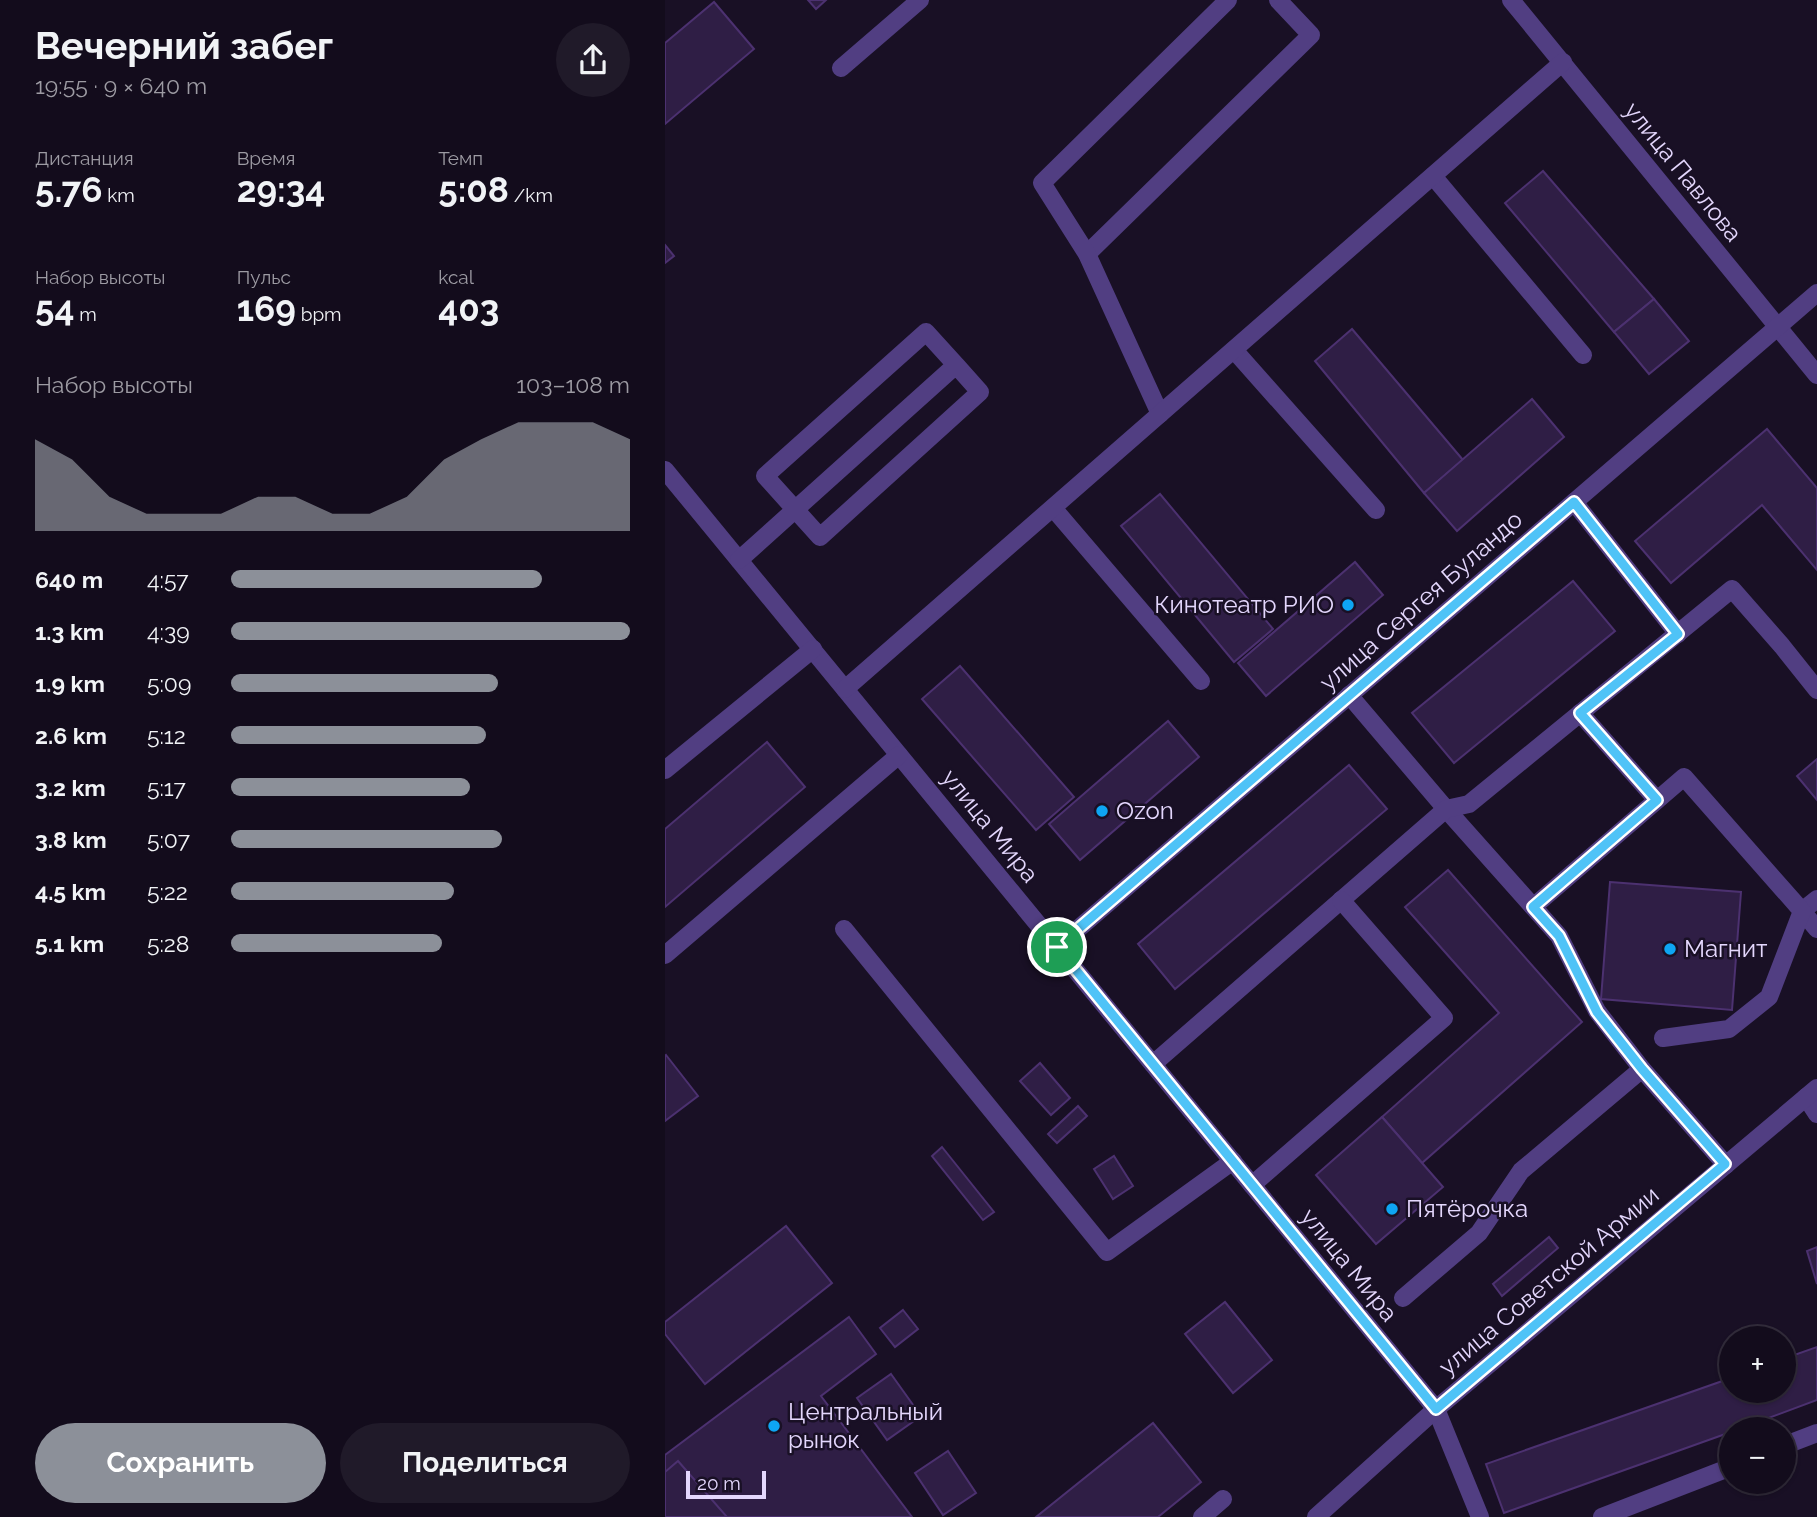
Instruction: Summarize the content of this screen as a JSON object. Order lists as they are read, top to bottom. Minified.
{"streets":{"street":["улица Павлова","улица Сергея Буландо","улица Мира","улица Советской Армии"]},"crossings":[["улица Павлова","улица Сергея Буландо"],["улица Сергея Буландо","улица Мира"],["улица Мира","улица Советской Армии"]],"places":["Кинотеатр РИО","Ozon","Магнит","Пятёрочка","Центральный рынок"],"scale_bar":"20 m","page":{"heading":["Вечерний забег","19:55 · 9 × 640 m"],"stats":[["Дистанция","5.76 km"],["Время","29:34"],["Темп","5:08 /km"],["Набор высоты","54 m"],["Пульс","169 bpm"],["kcal","403"]],"chart":["Набор высоты","103–108 m"],"list":[{"name":"640 m","note":"4:57"},{"name":"1.3 km","note":"4:39"},{"name":"1.9 km","note":"5:09"},{"name":"2.6 km","note":"5:12"},{"name":"3.2 km","note":"5:17"},{"name":"3.8 km","note":"5:07"},{"name":"4.5 km","note":"5:22"},{"name":"5.1 km","note":"5:28"}],"map_buttons":["+","−"],"buttons":["Сохранить","Поделиться"],"scale":"20 m"}}
